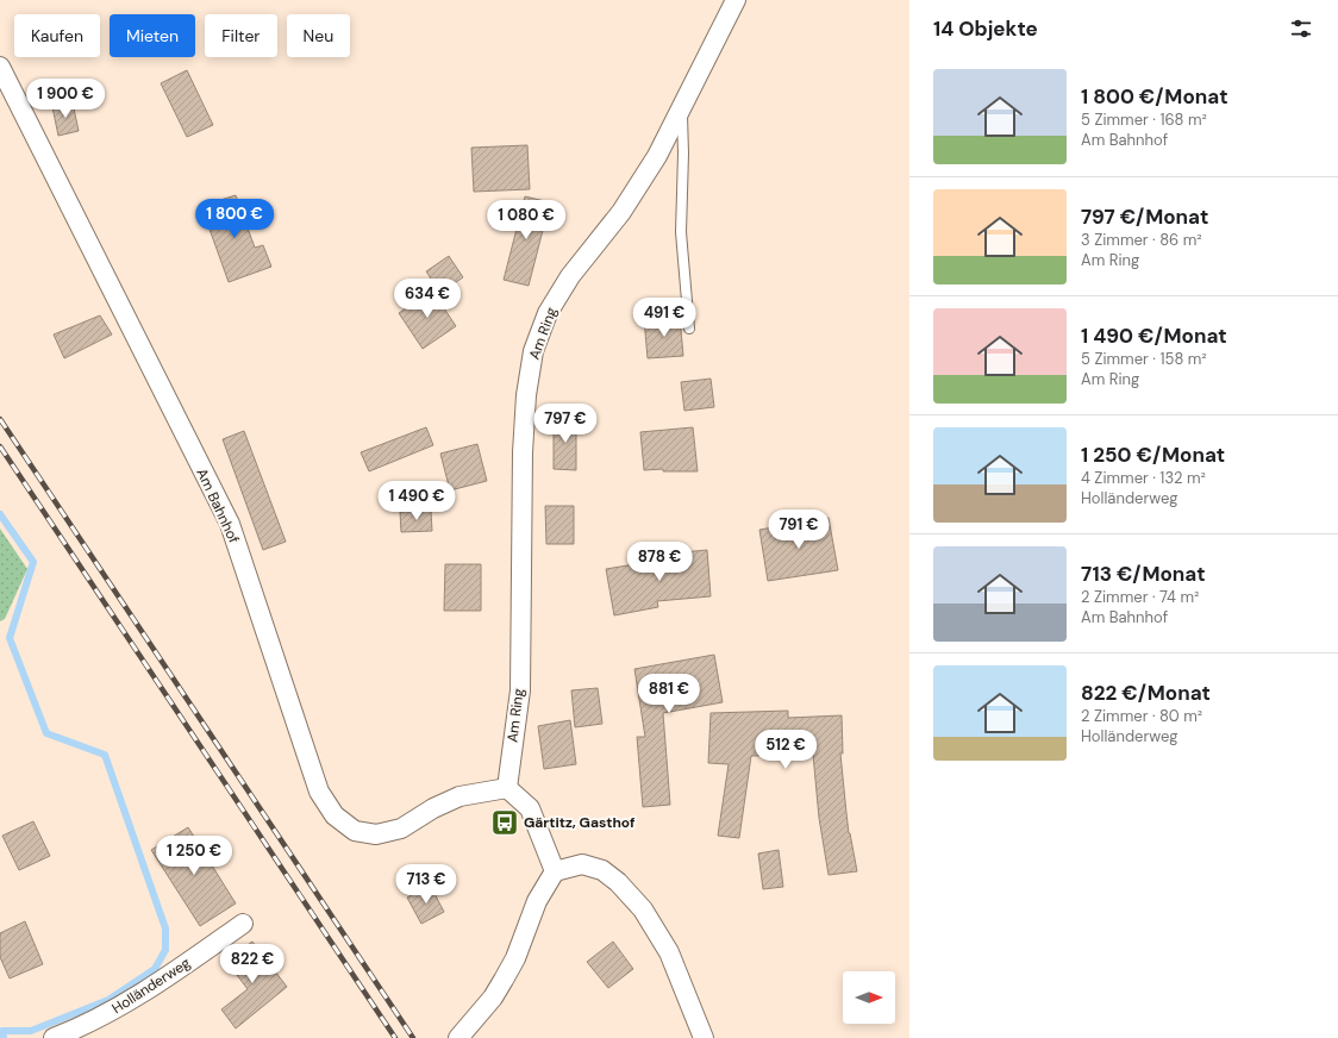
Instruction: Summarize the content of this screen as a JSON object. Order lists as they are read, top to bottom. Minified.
{"streets":{"street":["Am Ring","Am Bahnhof","Holländerweg"]},"crossings":[["Am Ring","Am Bahnhof"]],"places":{"bus stop":["Gärtitz, Gasthof"]},"north":"right","page":{"heading":"14 Objekte","chip":["Kaufen","Mieten","Filter","Neu"],"list":[{"name":"1 800 €/Monat","note":"5 Zimmer · 168 m² · Am Bahnhof"},{"name":"797 €/Monat","note":"3 Zimmer · 86 m² · Am Ring"},{"name":"1 490 €/Monat","note":"5 Zimmer · 158 m² · Am Ring"},{"name":"1 250 €/Monat","note":"4 Zimmer · 132 m² · Holländerweg"},{"name":"713 €/Monat","note":"2 Zimmer · 74 m² · Am Bahnhof"},{"name":"822 €/Monat","note":"2 Zimmer · 80 m² · Holländerweg"}],"price":["1 900 €","1 800 €","1 080 €","634 €","491 €","797 €","1 490 €","791 €","878 €","881 €","512 €","1 250 €","713 €","822 €"]}}
